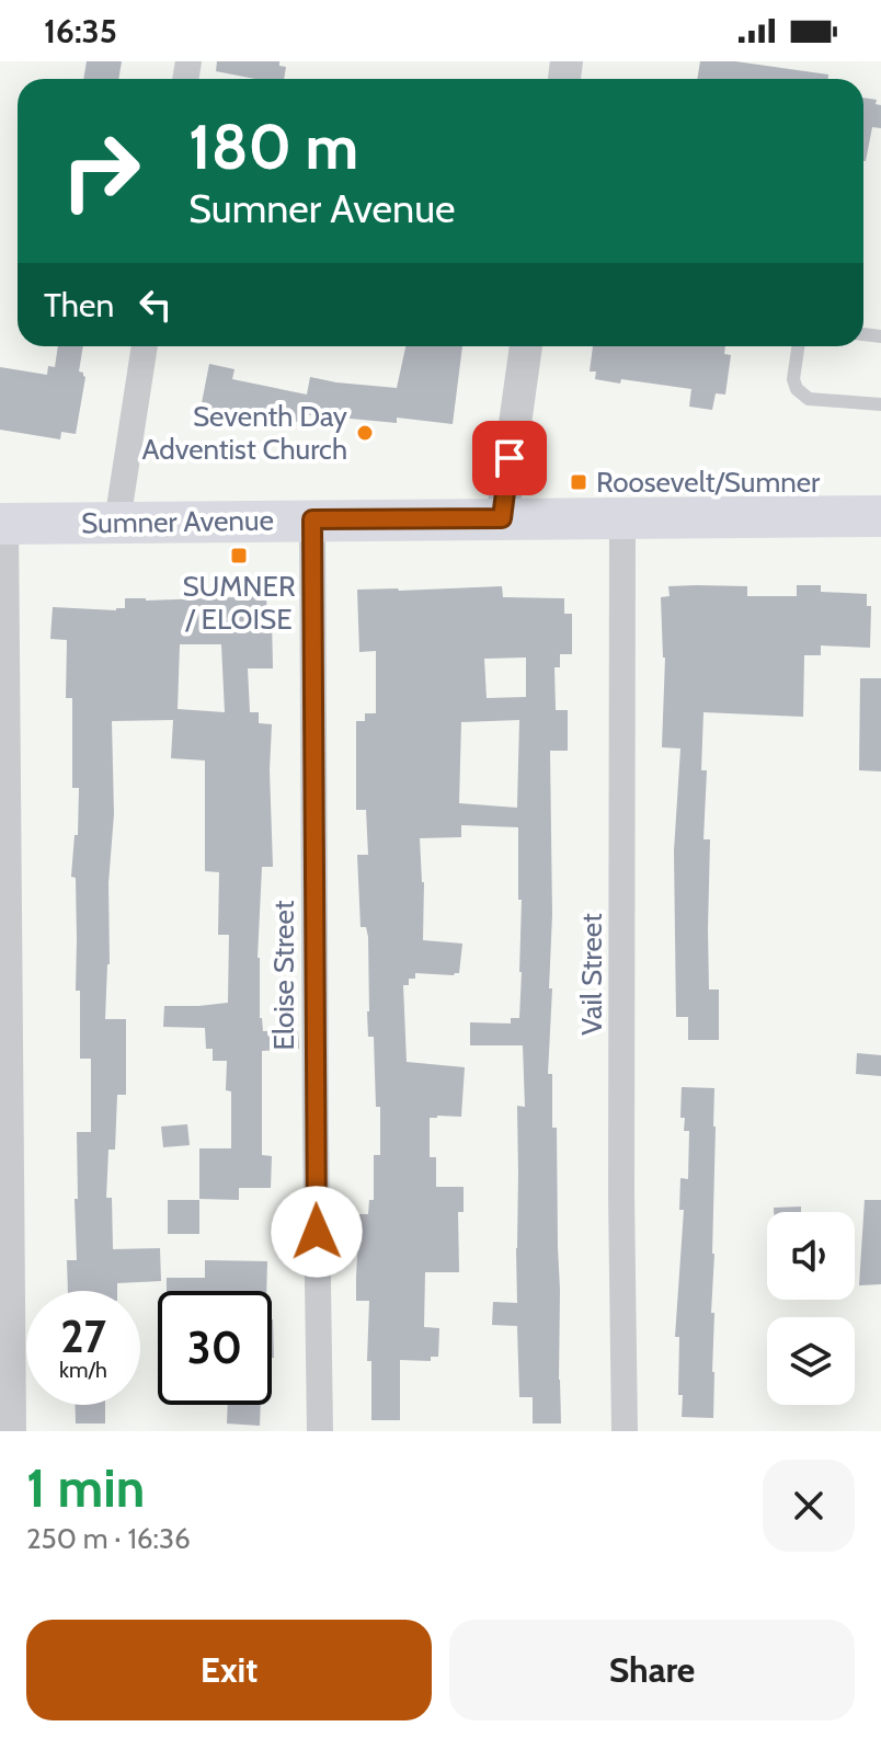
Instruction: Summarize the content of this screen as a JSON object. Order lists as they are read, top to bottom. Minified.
{"streets":{"main road":["Sumner Avenue"],"street":["Vail Street","Eloise Street"]},"crossings":[["Sumner Avenue","Vail Street"],["Sumner Avenue","Eloise Street"]],"places":{"other":["Seventh Day Adventist Church"],"transit":["Roosevelt/Sumner","SUMNER / ELOISE"]},"page":{"status":"16:35","turn":["180 m","Sumner Avenue"],"then":"Then","speed":"27 km/h","limit":"30","heading":["1 min","250 m · 16:36"],"buttons":["Exit","Share"]}}
